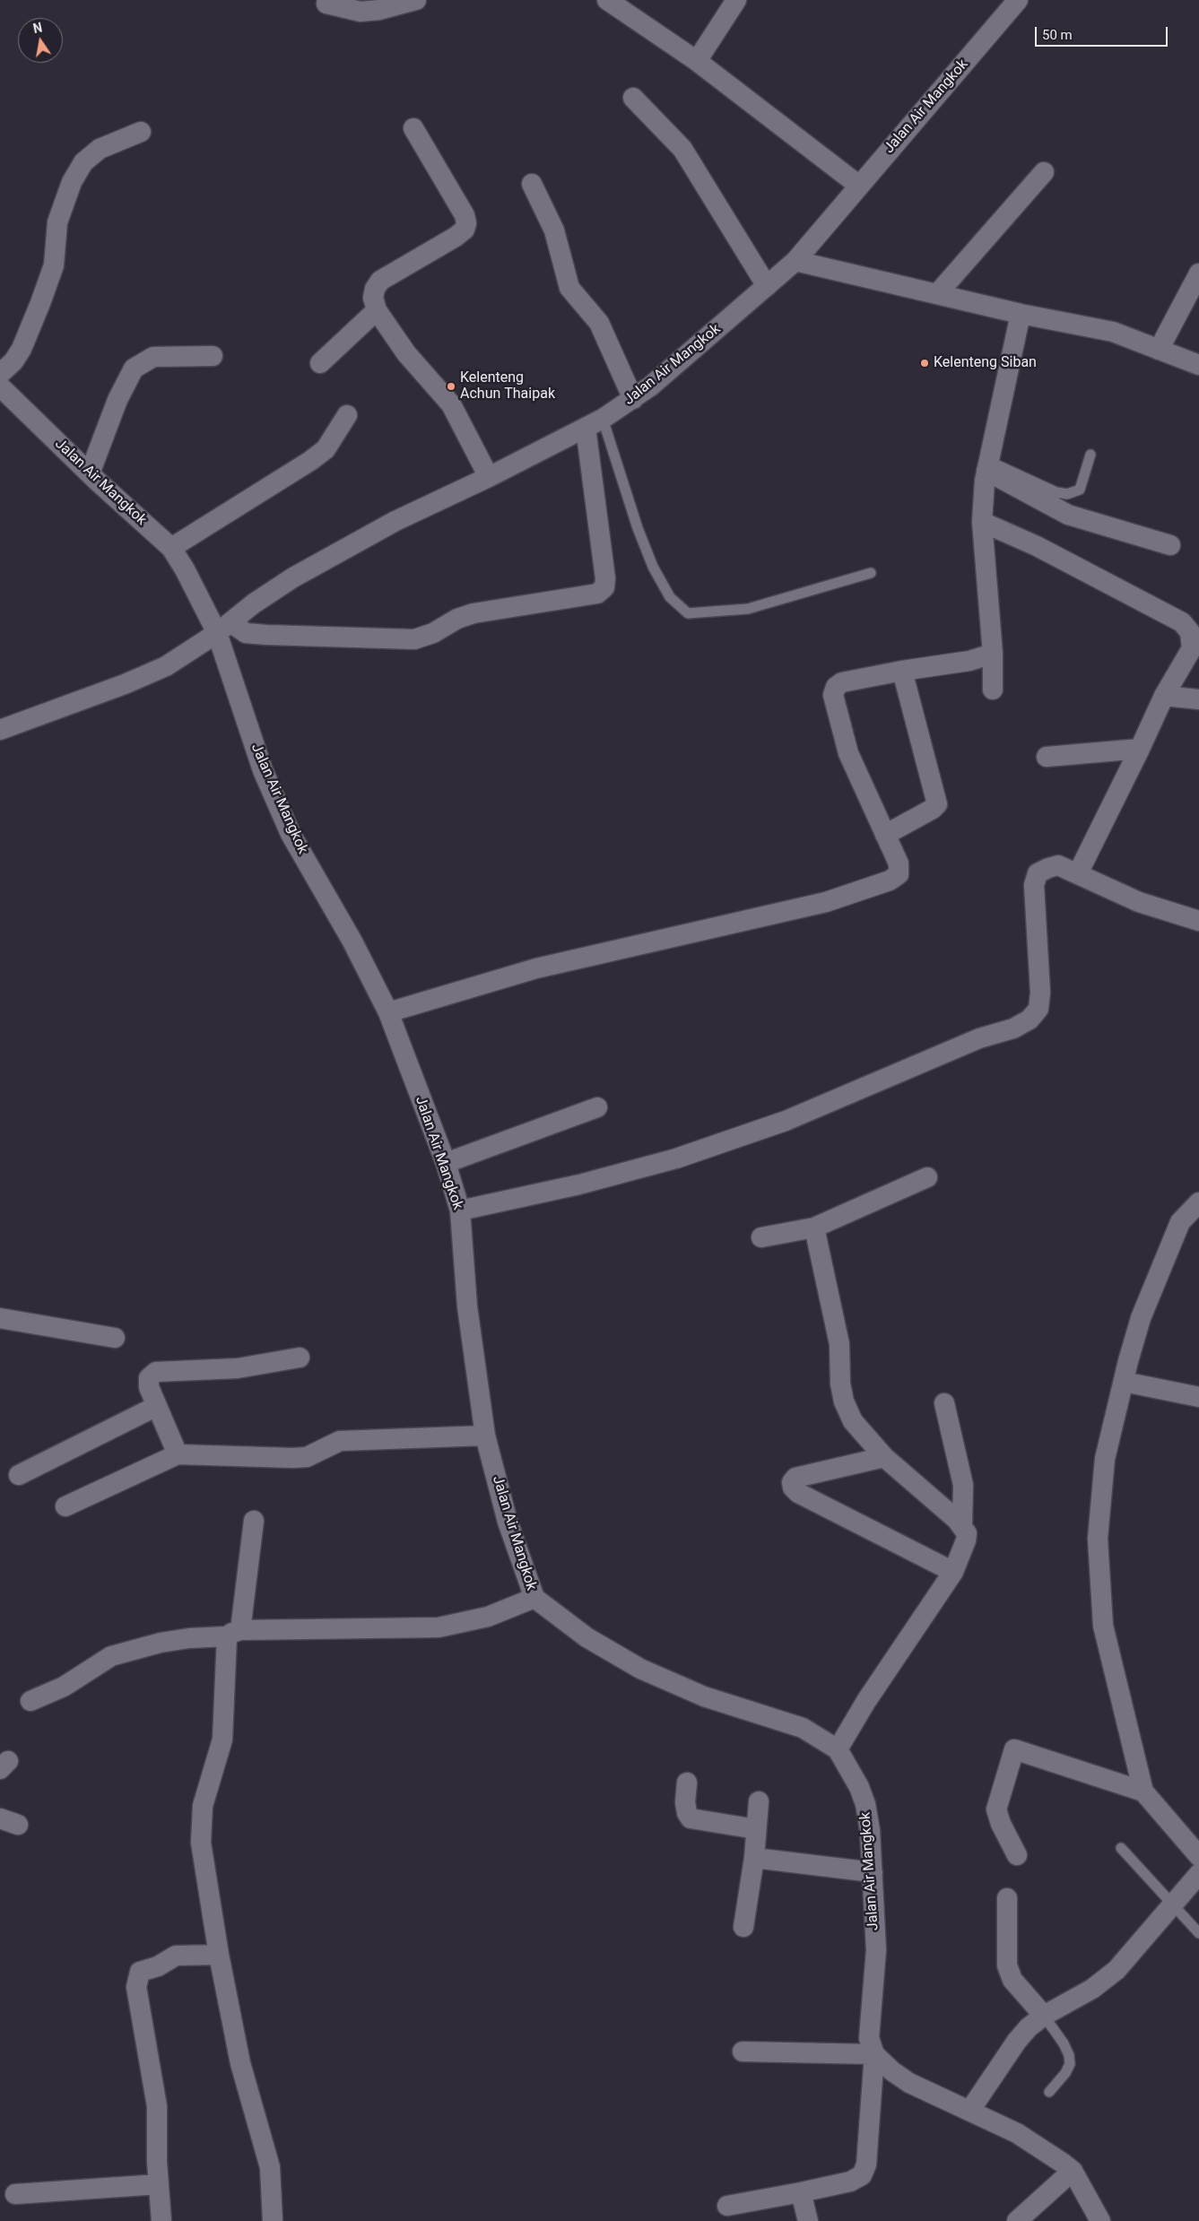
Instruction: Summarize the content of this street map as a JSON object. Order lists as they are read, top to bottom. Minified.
{"streets":{"street":["Jalan Air Mangkok"]},"places":["Kelenteng Siban","Kelenteng Achun Thaipak"],"scale_bar":"50 m","north":"top"}
